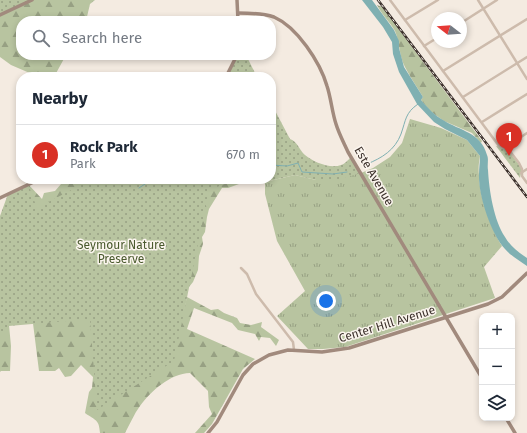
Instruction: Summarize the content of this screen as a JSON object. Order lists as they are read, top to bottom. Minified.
{"streets":{"street":["Este Avenue","Center Hill Avenue"]},"crossings":[["Este Avenue","Center Hill Avenue"]],"parks":["Seymour Nature Preserve"],"north":"left","page":{"search":"Search here","heading":"Nearby","pins":"1","list":[{"mark":"1","name":"Rock Park","note":"Park","value":"670 m"}],"map_buttons":["+","−"]}}
